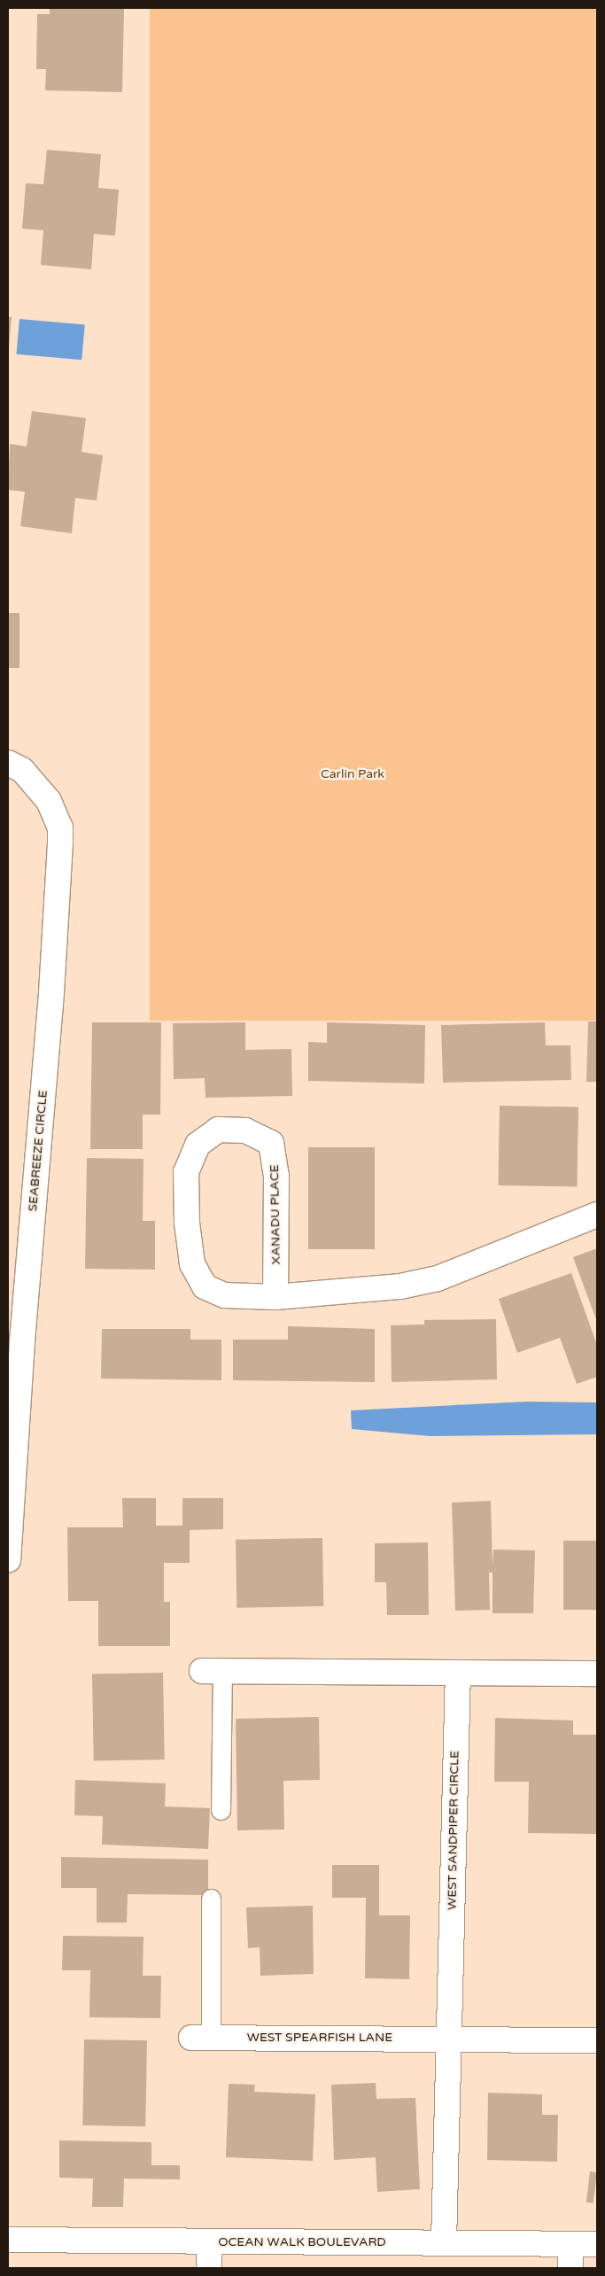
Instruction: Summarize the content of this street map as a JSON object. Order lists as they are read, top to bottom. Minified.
{"streets":{"street":["SEABREEZE CIRCLE","XANADU PLACE","WEST SANDPIPER CIRCLE","WEST SPEARFISH LANE","OCEAN WALK BOULEVARD"]},"crossings":[["WEST SANDPIPER CIRCLE","WEST SPEARFISH LANE"],["WEST SANDPIPER CIRCLE","OCEAN WALK BOULEVARD"]],"parks":["Carlin Park"]}
